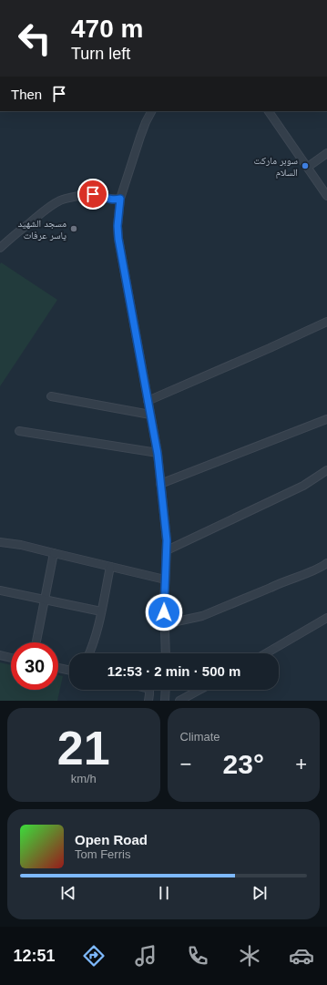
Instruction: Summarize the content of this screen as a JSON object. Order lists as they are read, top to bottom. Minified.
{"places":["سوبر ماركت السلام","مسجد الشهيد ياسر عرفات"],"page":{"turn":["470 m","Turn left"],"then":"Then","limit":"30","trip":"12:53 · 2 min · 500 m","tile":[["21","km/h"],"Climate"],"heat":["−","23°","+"],"song":["Open Road","Tom Ferris"],"tabs":"12:51"}}
